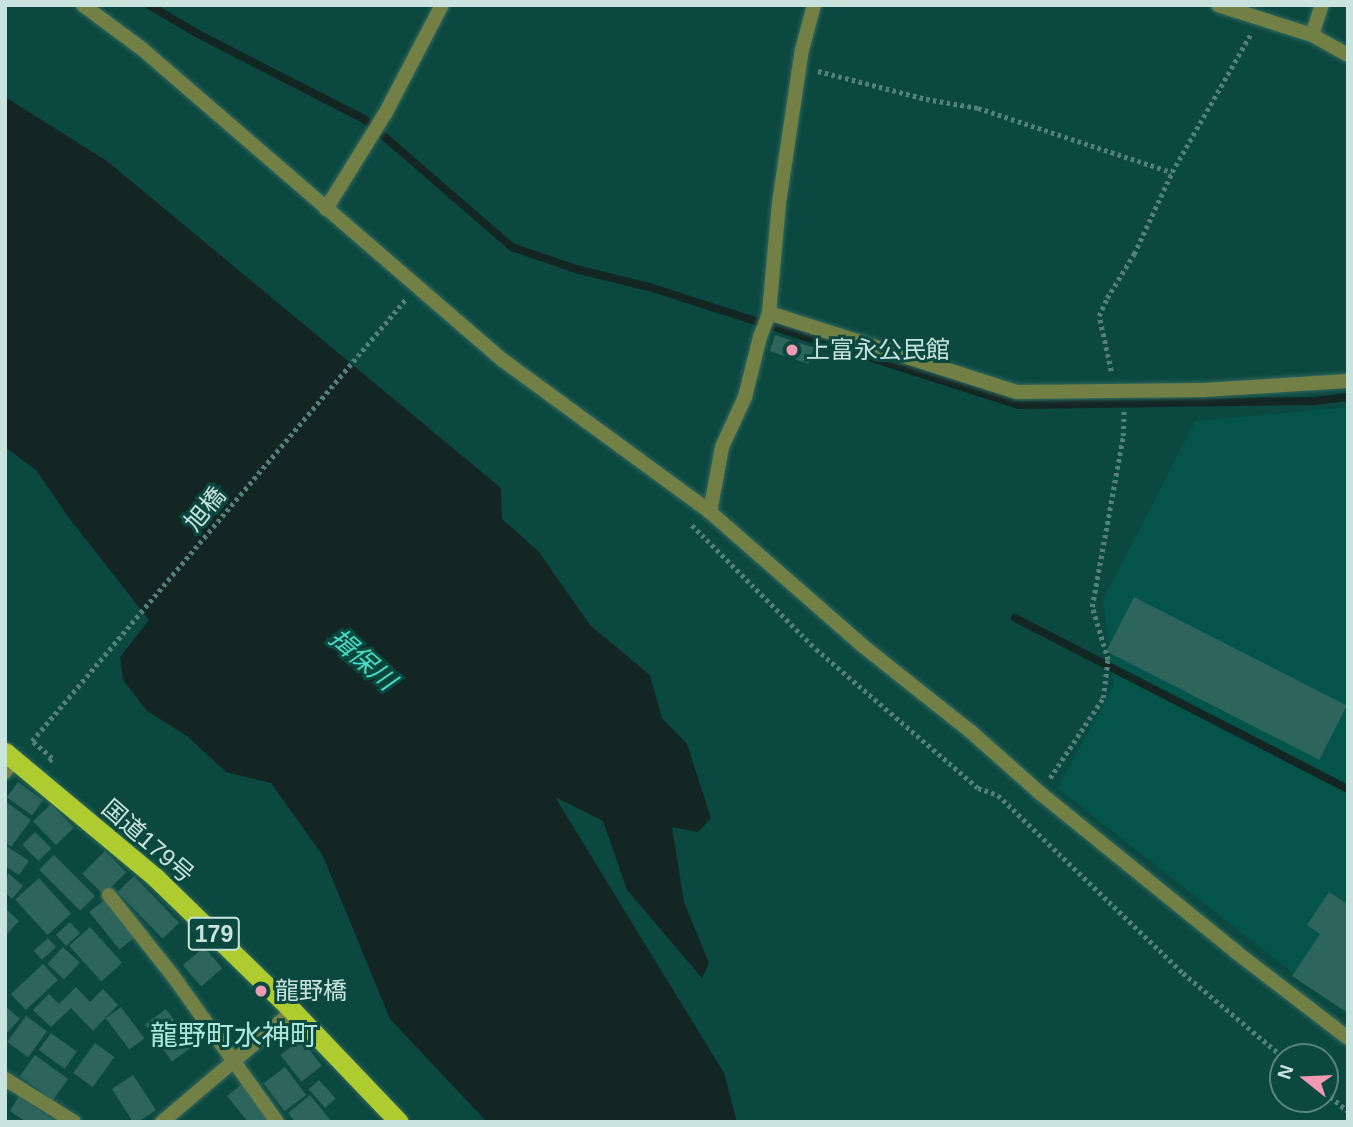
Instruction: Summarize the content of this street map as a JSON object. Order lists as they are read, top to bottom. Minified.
{"streets":{"highway":["国道179号","179"],"path":["旭橋"]},"districts":["龍野町水神町"],"water":["揖保川"],"places":["上富永公民館","龍野橋"],"north":"left"}
